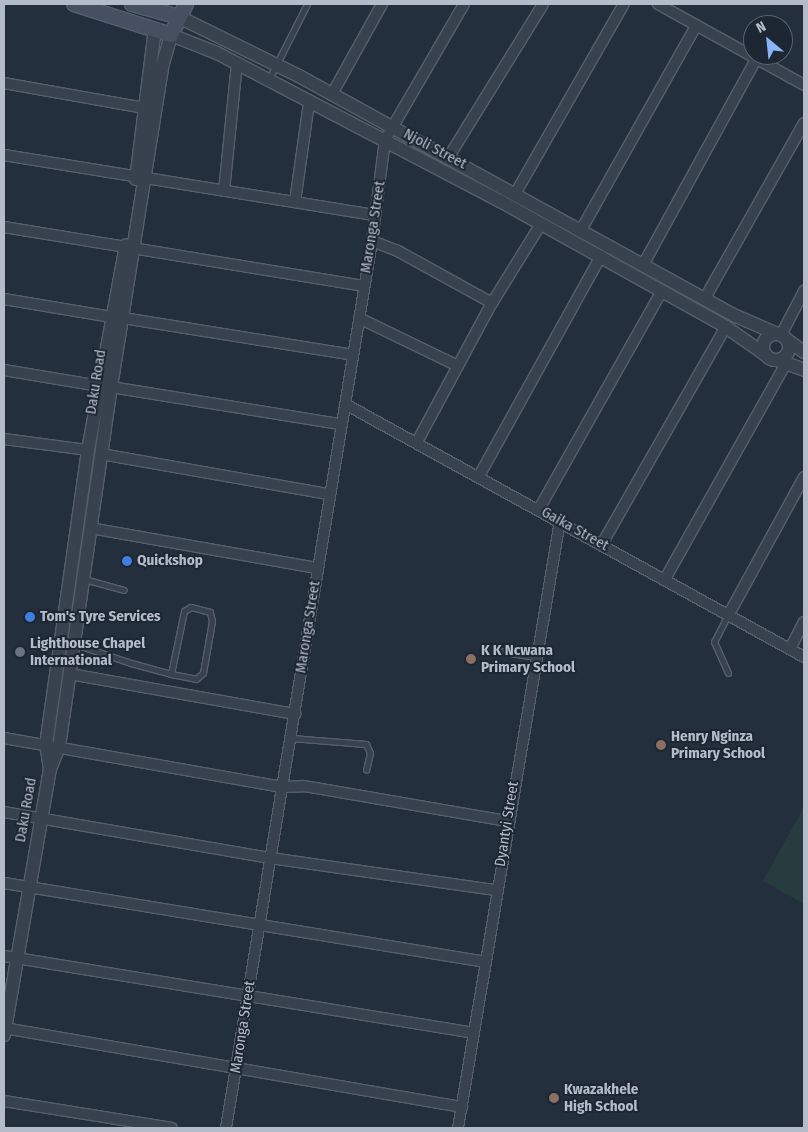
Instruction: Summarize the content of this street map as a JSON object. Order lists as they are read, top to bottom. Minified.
{"streets":{"main road":["Njoli Street","Daku Road"],"street":["Maronga Street","Gaika Street","Dyantyi Street"]},"crossings":[["Njoli Street","Maronga Street"],["Njoli Street","Daku Road"],["Maronga Street","Gaika Street"],["Gaika Street","Dyantyi Street"]],"places":["Quickshop","Tom's Tyre Services","Lighthouse Chapel International","K K Ncwana Primary School","Henry Nginza Primary School","Kwazakhele High School"],"north":"top left"}
